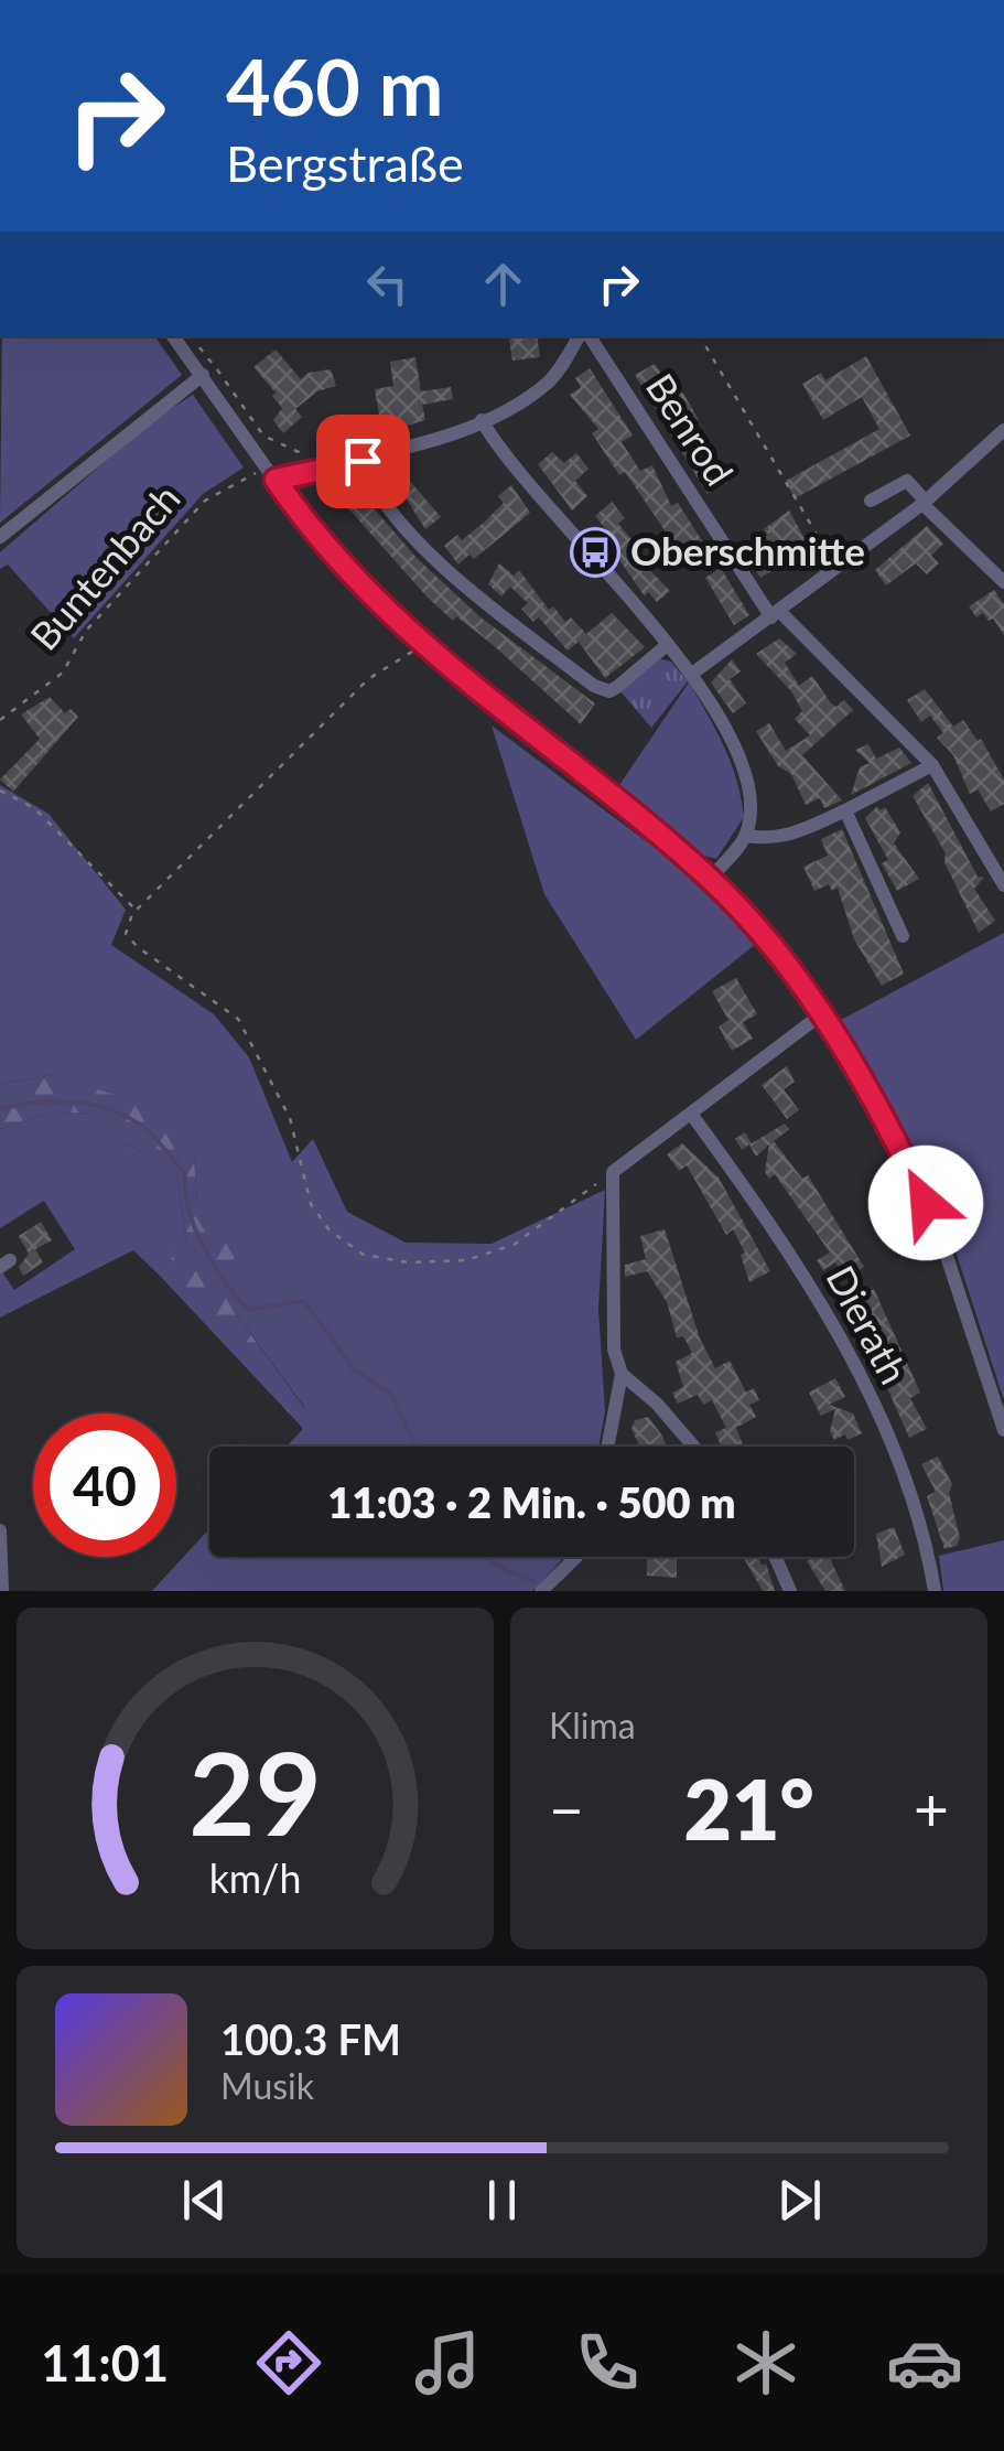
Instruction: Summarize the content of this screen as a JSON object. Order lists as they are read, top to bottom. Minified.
{"streets":{"street":["Benrod","Buntenbach","Dierath"]},"places":{"bus stop":["Oberschmitte"]},"page":{"turn":["460 m","Bergstraße"],"limit":"40","trip":"11:03 · 2 Min. · 500 m","tile":"Klima","heat":["−","21°","+"],"song":["100.3 FM","Musik"],"tabs":"11:01","gauge":["29","km/h"]}}
